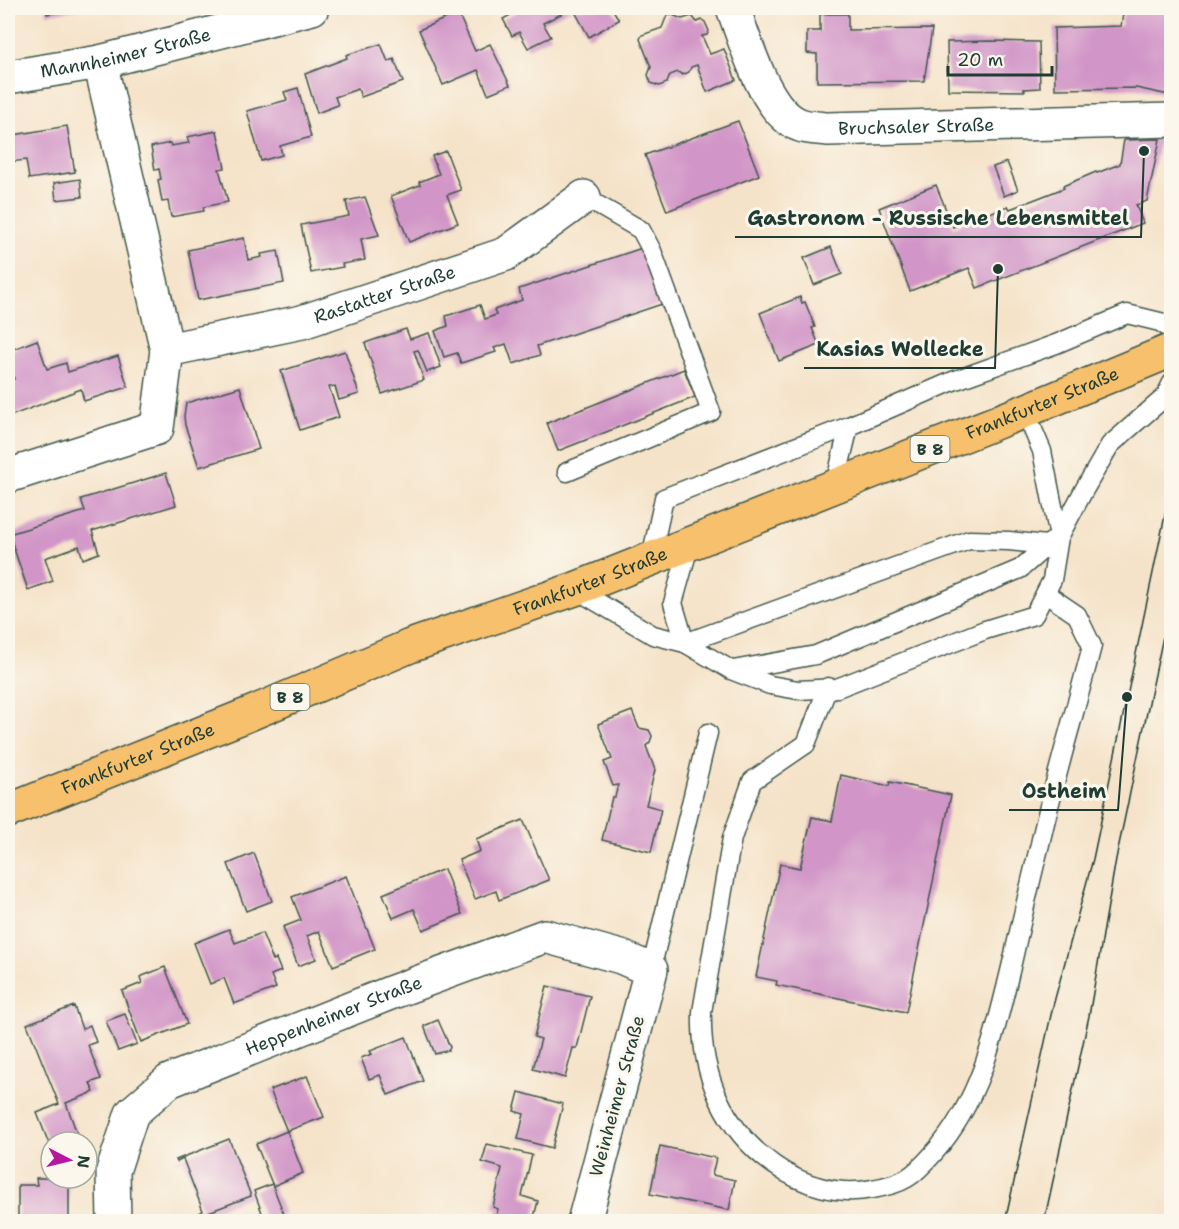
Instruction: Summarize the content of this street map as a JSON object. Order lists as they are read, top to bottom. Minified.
{"streets":{"main road":["Frankfurter Straße","B 8"],"street":["Mannheimer Straße","Bruchsaler Straße","Rastatter Straße","Heppenheimer Straße","Weinheimer Straße"]},"crossings":[["Heppenheimer Straße","Weinheimer Straße"]],"places":["Gastronom - Russische Lebensmittel","Kasias Wollecke","Ostheim"],"scale_bar":"20 m","north":"right"}
